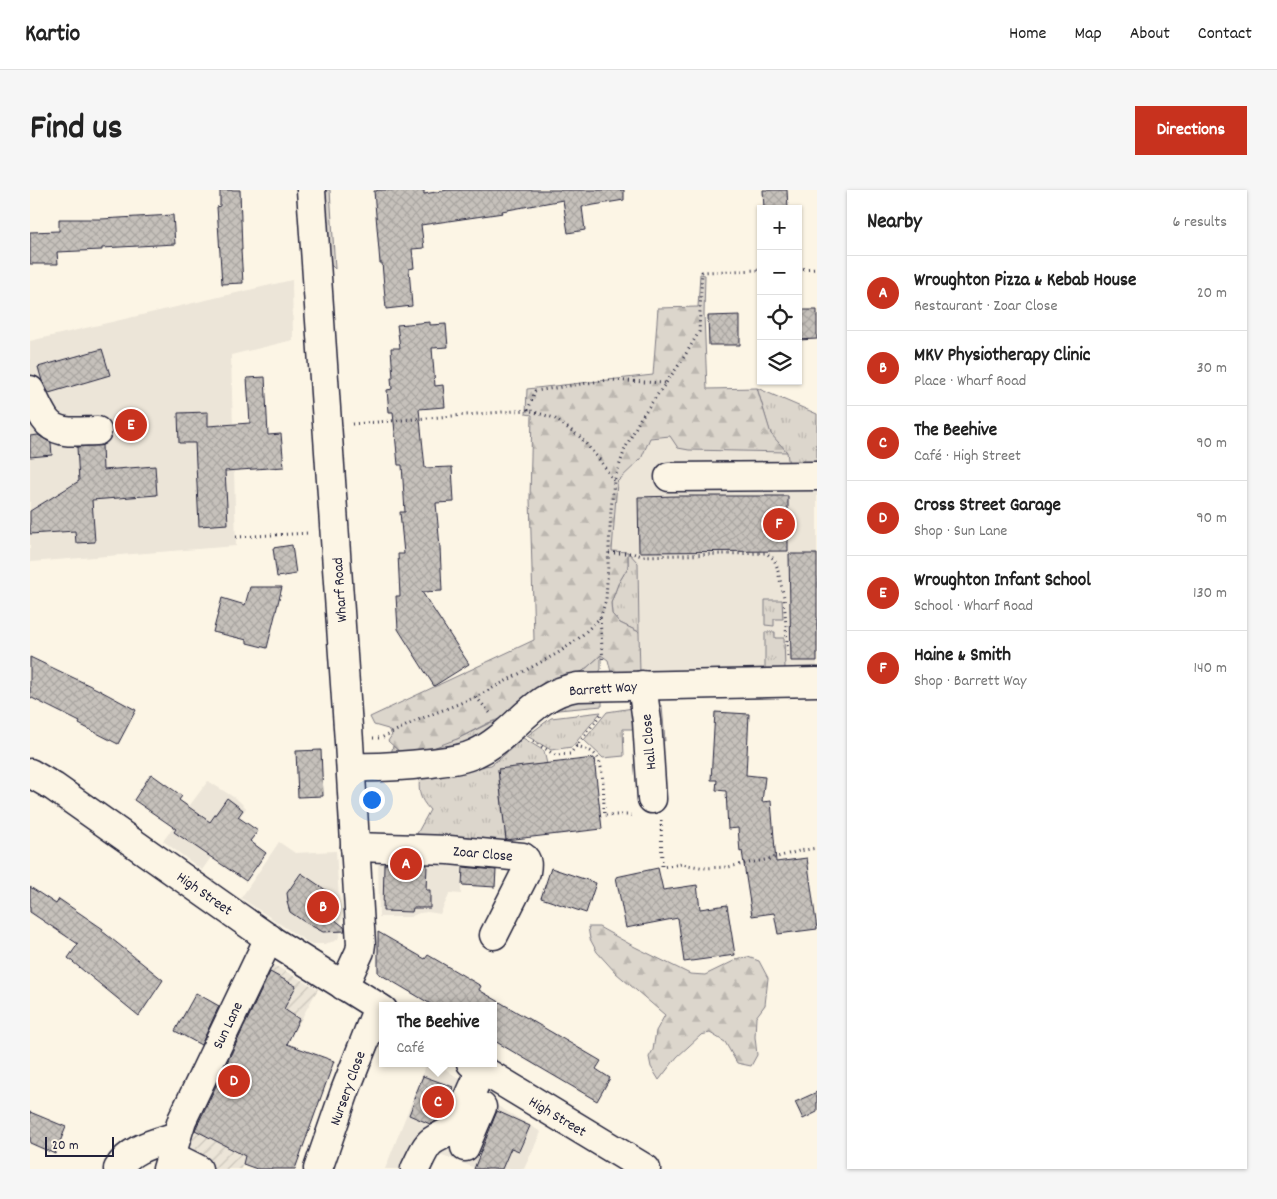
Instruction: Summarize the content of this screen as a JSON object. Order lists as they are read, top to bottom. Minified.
{"streets":{"main road":["Wharf Road","Barrett Way","Hall Close","Zoar Close","High Street","Sun Lane","Nursery Close"]},"crossings":[["Wharf Road","Barrett Way"],["Wharf Road","Zoar Close"],["Wharf Road","High Street"],["Barrett Way","Hall Close"],["High Street","Sun Lane"]],"scale_bar":"20 m","page":{"header":"Kartio","nav":["Home","Map","About","Contact"],"title":"Find us","buttons":"Directions","heading":["Nearby","6 results"],"map_buttons":["+","−"],"list":[{"mark":"A","name":"Wroughton Pizza & Kebab House","note":"Restaurant · Zoar Close","value":"20 m"},{"mark":"B","name":"MKV Physiotherapy Clinic","note":"Place · Wharf Road","value":"30 m"},{"mark":"C","name":"The Beehive","note":"Café · High Street","value":"90 m"},{"mark":"D","name":"Cross Street Garage","note":"Shop · Sun Lane","value":"90 m"},{"mark":"E","name":"Wroughton Infant School","note":"School · Wharf Road","value":"130 m"},{"mark":"F","name":"Haine & Smith","note":"Shop · Barrett Way","value":"140 m"}],"pins":["E","F","A","B","D","C"],"popup":["The Beehive","Café"],"scale":"20 m"}}
